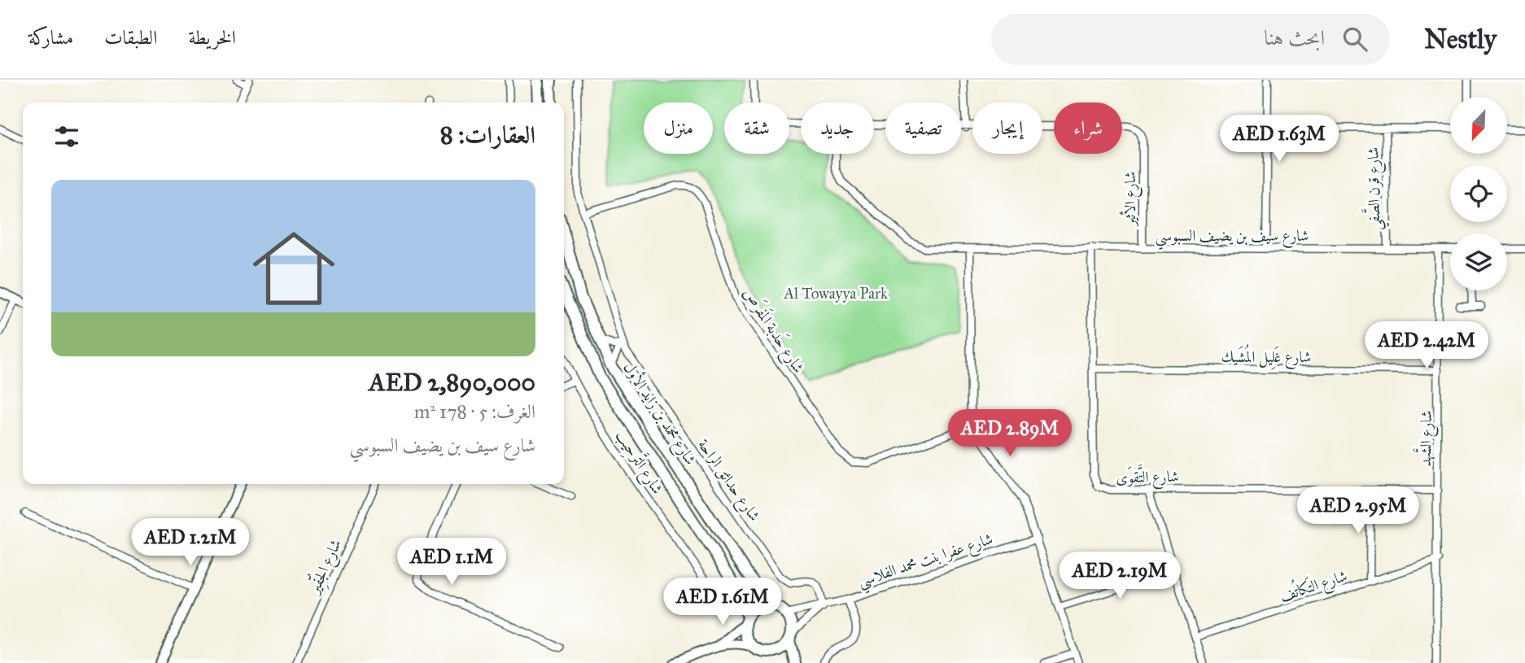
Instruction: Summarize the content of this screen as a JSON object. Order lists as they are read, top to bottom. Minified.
{"streets":{"main road":["شارع محمد بن زايد الأول"],"street":["شارع قرن الصَّفي","شارع الأثير","شارع سيف بن يضيف السبوسي","شارع حَدبة المَفرَص","شارع غَلِيل المُشَيك","شارع الشَّهد","شارع التَّرحِيب","شارع التَّقوَى","شارع حدائق الراحة","شارع عفرا بنت محمد الفلاسي","شارع الجُفِّير","شارع التَكاتُف"]},"crossings":[["شارع قرن الصَّفي","شارع سيف بن يضيف السبوسي"],["شارع الأثير","شارع سيف بن يضيف السبوسي"],["شارع سيف بن يضيف السبوسي","شارع الشَّهد"],["شارع سيف بن يضيف السبوسي","شارع التَّقوَى"],["شارع حَدبة المَفرَص","شارع حدائق الراحة"],["شارع غَلِيل المُشَيك","شارع الشَّهد"],["شارع غَلِيل المُشَيك","شارع التَّقوَى"],["شارع محمد بن زايد الأول","شارع عفرا بنت محمد الفلاسي"],["شارع الشَّهد","شارع التَّقوَى"],["شارع الشَّهد","شارع التَكاتُف"],["شارع حدائق الراحة","شارع عفرا بنت محمد الفلاسي"]],"parks":["Al Towayya Park"],"north":"bottom left","page":{"header":"Nestly","search":"ابحث هنا","nav":["الخريطة","الطبقات","مشاركة"],"chip":["شراء","إيجار","تصفية","جديد","شقة","منزل"],"heading":"العقارات: 8","price":["AED 1.63M","AED 2.42M","AED 2.89M","AED 2.95M","AED 1.21M","AED 1.1M","AED 2.19M","AED 1.61M"],"list":[{"name":"AED 2,890,000","note":"الغرف: 5 · 178 m² · شارع سيف بن يضيف السبوسي"}]}}
